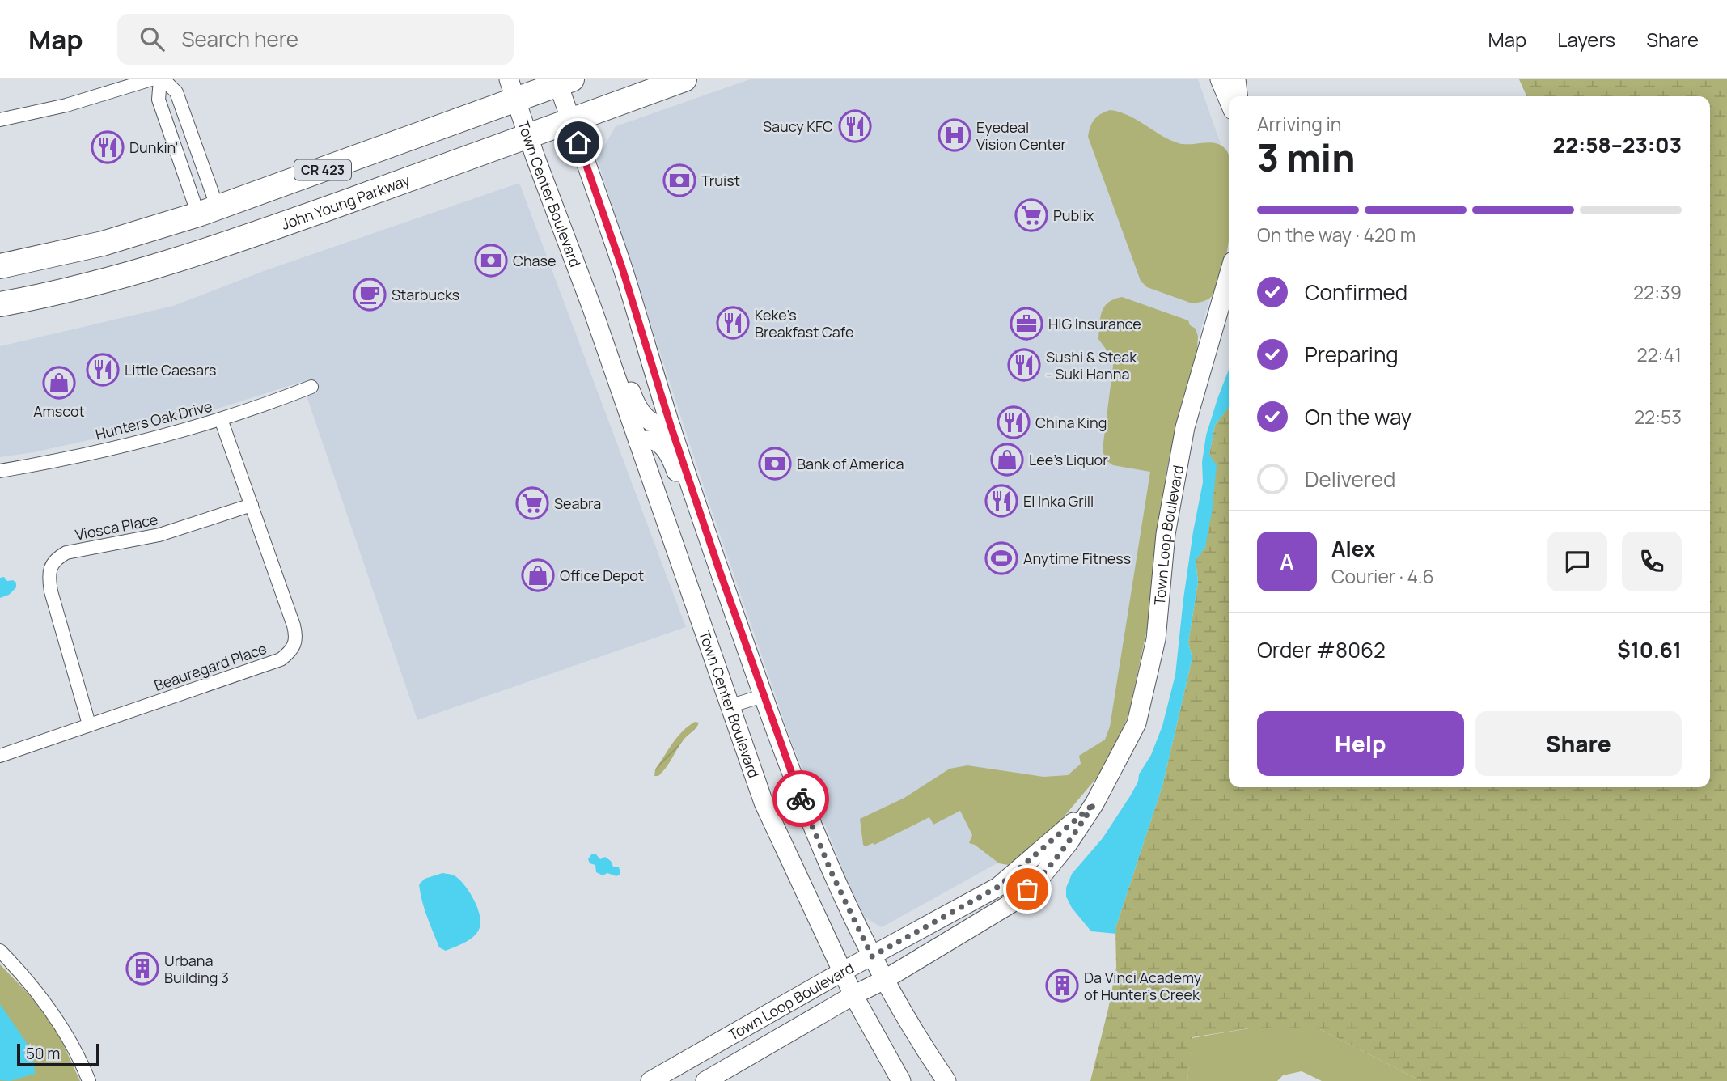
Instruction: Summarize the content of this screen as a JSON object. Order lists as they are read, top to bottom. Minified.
{"streets":{"highway":["CR 423","John Young Parkway"],"street":["Town Center Boulevard","Hunters Oak Drive","Viosca Place","Town Loop Boulevard","Beauregard Place"]},"crossings":[["CR 423","Town Center Boulevard"],["Town Center Boulevard","John Young Parkway"],["Town Center Boulevard","Town Loop Boulevard"],["Hunters Oak Drive","Beauregard Place"],["Viosca Place","Beauregard Place"]],"places":{"restaurant":["Saucy KFC","Dunkin'","Keke's Breakfast Cafe","Sushi & Steak - Suki Hanna","Little Caesars","China King","El Inka Grill"],"hospital":["Eyedeal Vision Center"],"bank":["Truist","Chase","Bank of America"],"supermarket":["Publix","Seabra"],"cafe":["Starbucks"],"office":["HIG Insurance"],"shop":["Amscot","Lee's Liquor","Office Depot"],"sports":["Anytime Fitness"],"building":["Urbana Building 3","Da Vinci Academy of Hunter's Creek"]},"scale_bar":"50 m","page":{"header":"Map","search":"Search here","nav":["Map","Layers","Share"],"heading":["3 min","Arriving in","22:58–23:03"],"panel":["Alex","Courier · 4.6","Order #8062","$10.61"],"bar":"On the way · 420 m","list":[["Confirmed","22:39"],["Preparing","22:41"],["On the way","22:53"],"Delivered"],"round":"A","buttons":["Help","Share"],"scale":"50 m"}}
